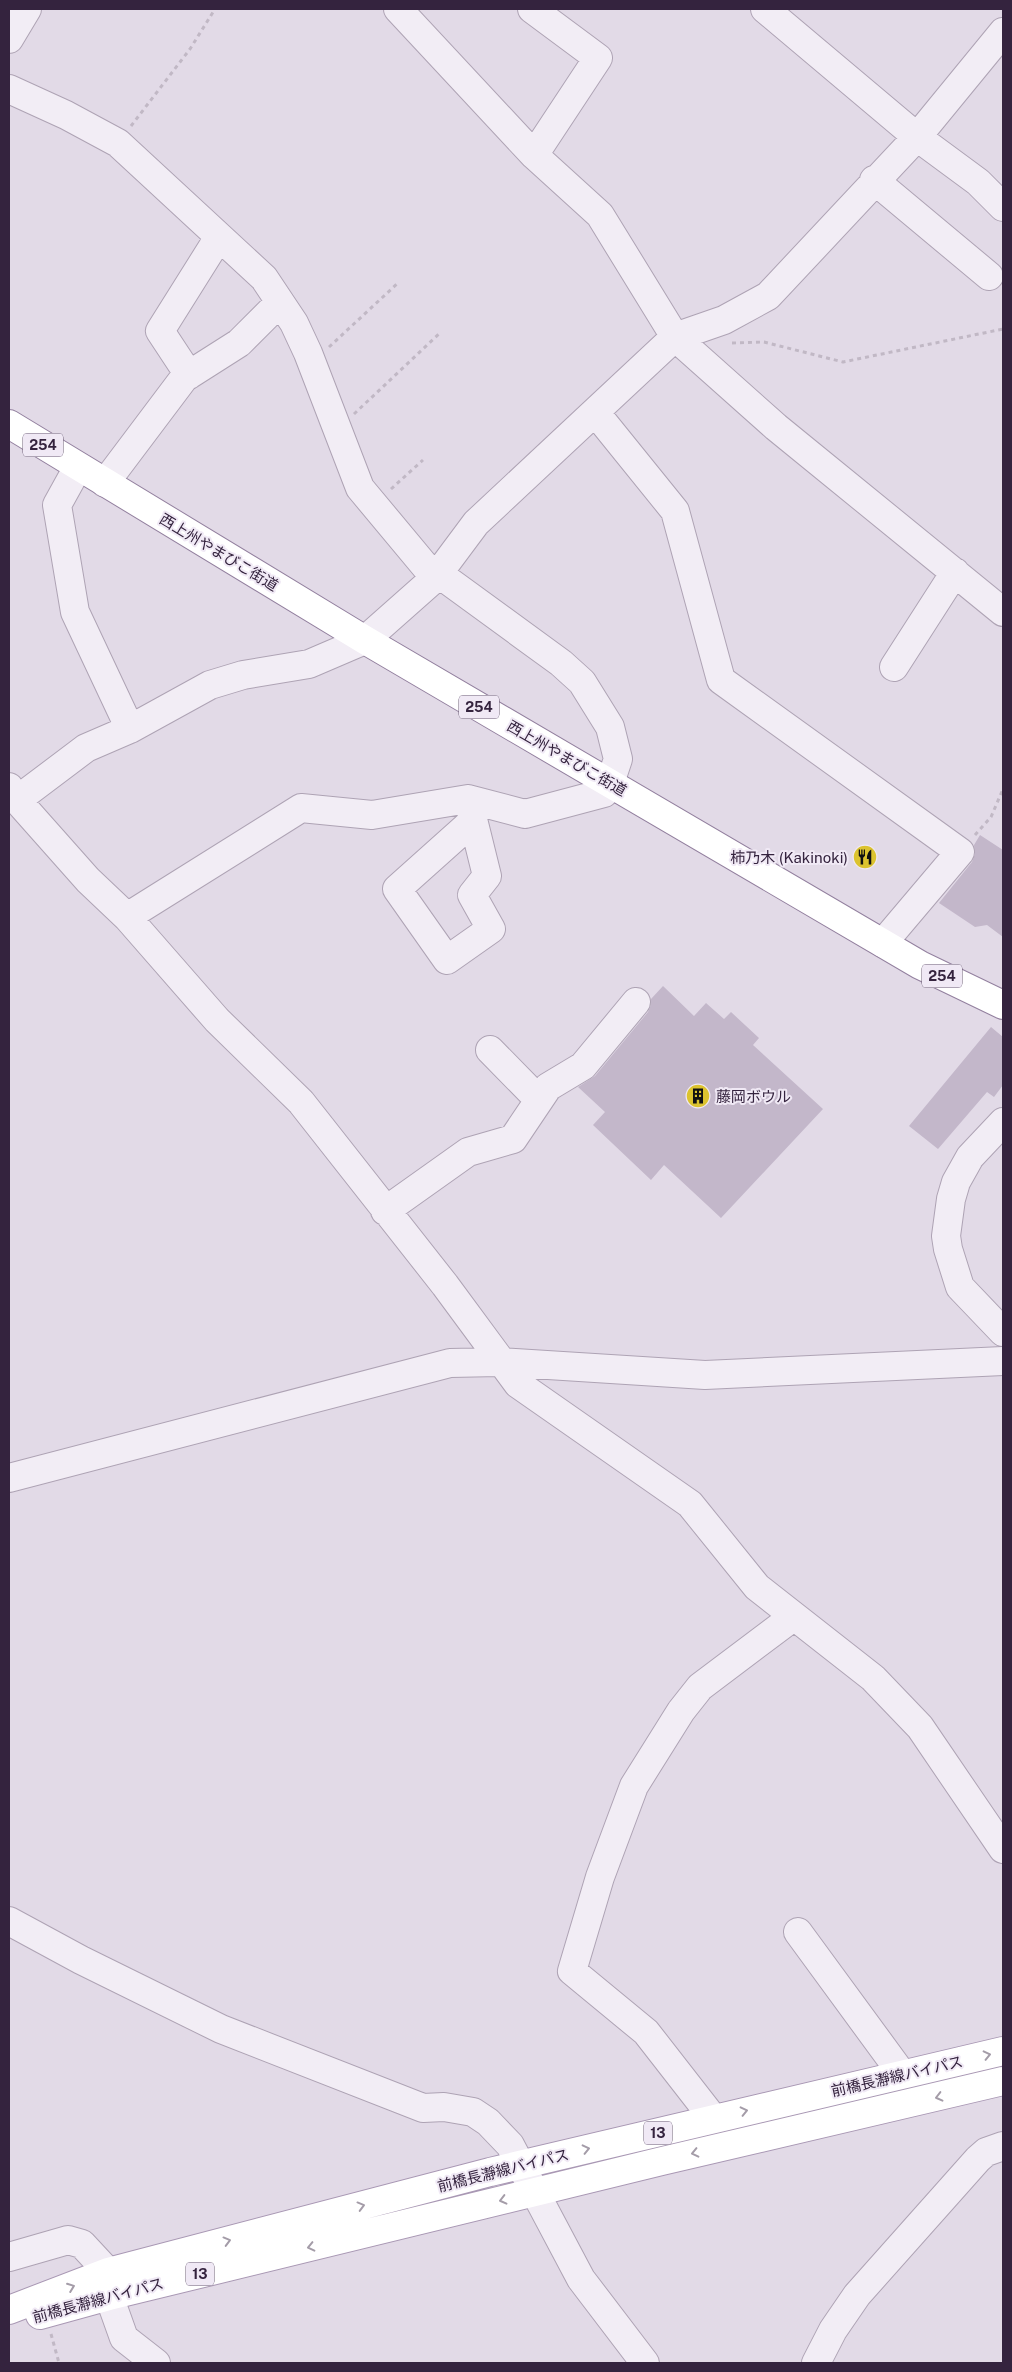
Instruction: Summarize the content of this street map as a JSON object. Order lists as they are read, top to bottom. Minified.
{"streets":{"main road":["254","西上州やまびこ街道","前橋長瀞線バイパス","13"]},"places":{"restaurant":["柿乃木 (Kakinoki)"],"building":["藤岡ボウル"]}}
